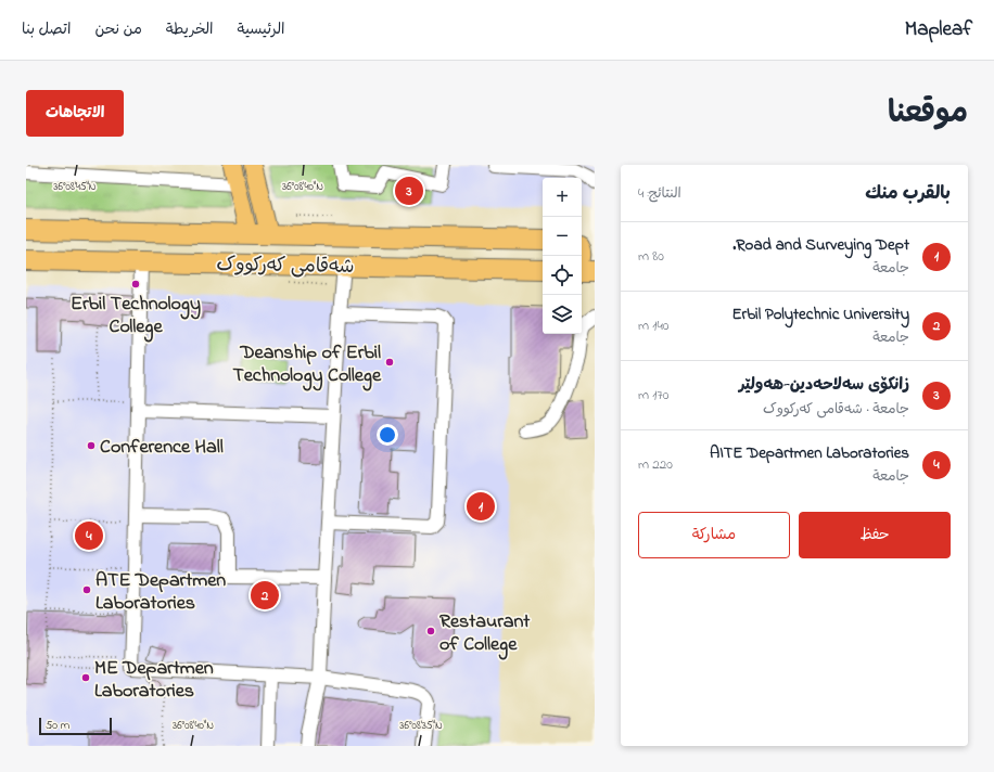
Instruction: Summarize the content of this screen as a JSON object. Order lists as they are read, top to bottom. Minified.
{"streets":{"highway":["شەقامی کەرکووک"]},"places":["Erbil Technology College","Deanship of Erbil Technology College","Conference Hall","ATE Departmen Laboratories","Restaurant of College","ME Departmen Laboratories"],"scale_bar":"50 m","page":{"header":"Mapleaf","nav":["الرئيسية","الخريطة","من نحن","اتصل بنا"],"title":"موقعنا","buttons":["الاتجاهات",["حفظ","مشاركة"]],"heading":["بالقرب منك","النتائج: 4"],"pins":["3","1","4","2"],"map_buttons":["+","−"],"list":[{"mark":"1","name":"Road and Surveying Dept.","note":"جامعة","value":"80 m"},{"mark":"2","name":"Erbil Polytechnic University","note":"جامعة","value":"140 m"},{"mark":"3","name":"زانکۆی سەلاحەدین-هەولێر","note":"جامعة · شەقامی کەرکووک","value":"170 m"},{"mark":"4","name":"AITE Departmen Laboratories","note":"جامعة","value":"220 m"}],"scale":"50 m"},"coordinates":["36°08'45\"N","36°08'40\"N","36°08'35\"N"]}
